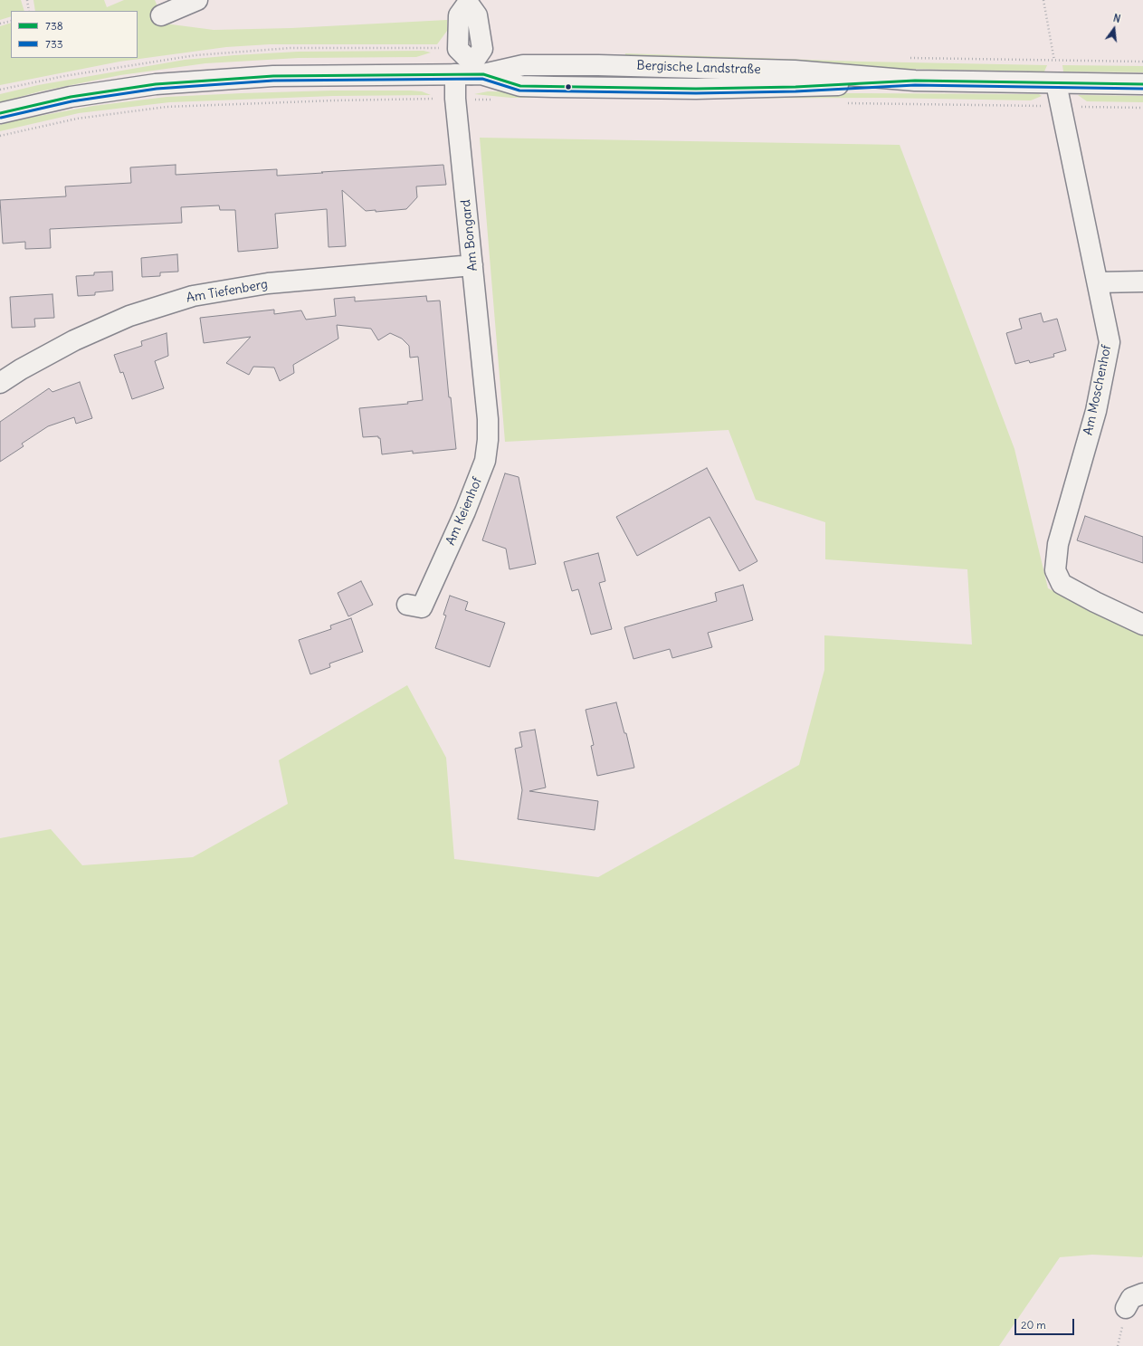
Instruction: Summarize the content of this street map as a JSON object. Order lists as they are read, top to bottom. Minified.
{"streets":{"street":["Bergische Landstraße","Am Bongard","Am Tiefenberg","Am Moschenhof","Am Keienhof"]},"crossings":[["Bergische Landstraße","Am Bongard"],["Bergische Landstraße","Am Moschenhof"],["Am Bongard","Am Tiefenberg"],["Am Bongard","Am Keienhof"]],"lines":["transit line 738","transit line 733"],"legend":["738","733"],"scale_bar":"20 m","north":"top"}
